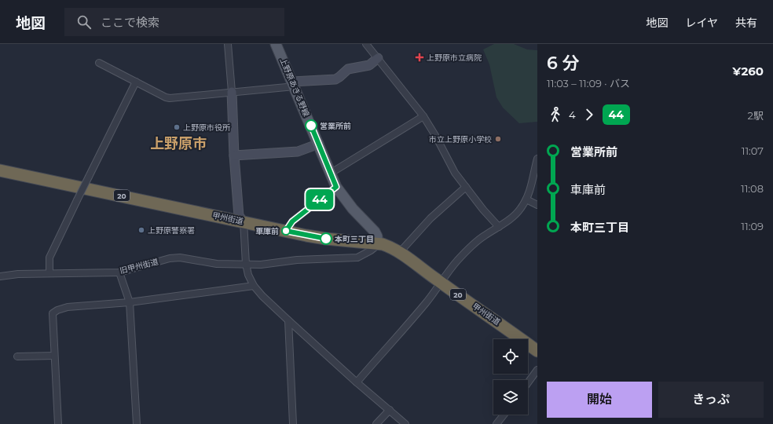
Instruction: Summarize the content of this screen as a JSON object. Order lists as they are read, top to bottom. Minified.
{"streets":{"highway":["20","甲州街道"],"main road":["上野原あきる野線"],"street":["旧甲州街道"]},"crossings":[["上野原あきる野線","甲州街道"],["上野原あきる野線","旧甲州街道"],["甲州街道","旧甲州街道"]],"districts":["上野原市"],"places":{"health":["上野原市立病院"],"other":["営業所前","上野原市役所","市立上野原小学校","上野原警察署","車庫前","本町三丁目"]},"lines":["bus line 44"],"page":{"header":"地図","search":"ここで検索","nav":["地図","レイヤ","共有"],"on_map":"44","heading":["6 分","11:03 – 11:09 · バス","¥260"],"legs":["4","44","2駅"],"list":[{"name":"営業所前","value":"11:07"},{"name":"車庫前","value":"11:08"},{"name":"本町三丁目","value":"11:09"}],"buttons":["開始","きっぷ"]}}
